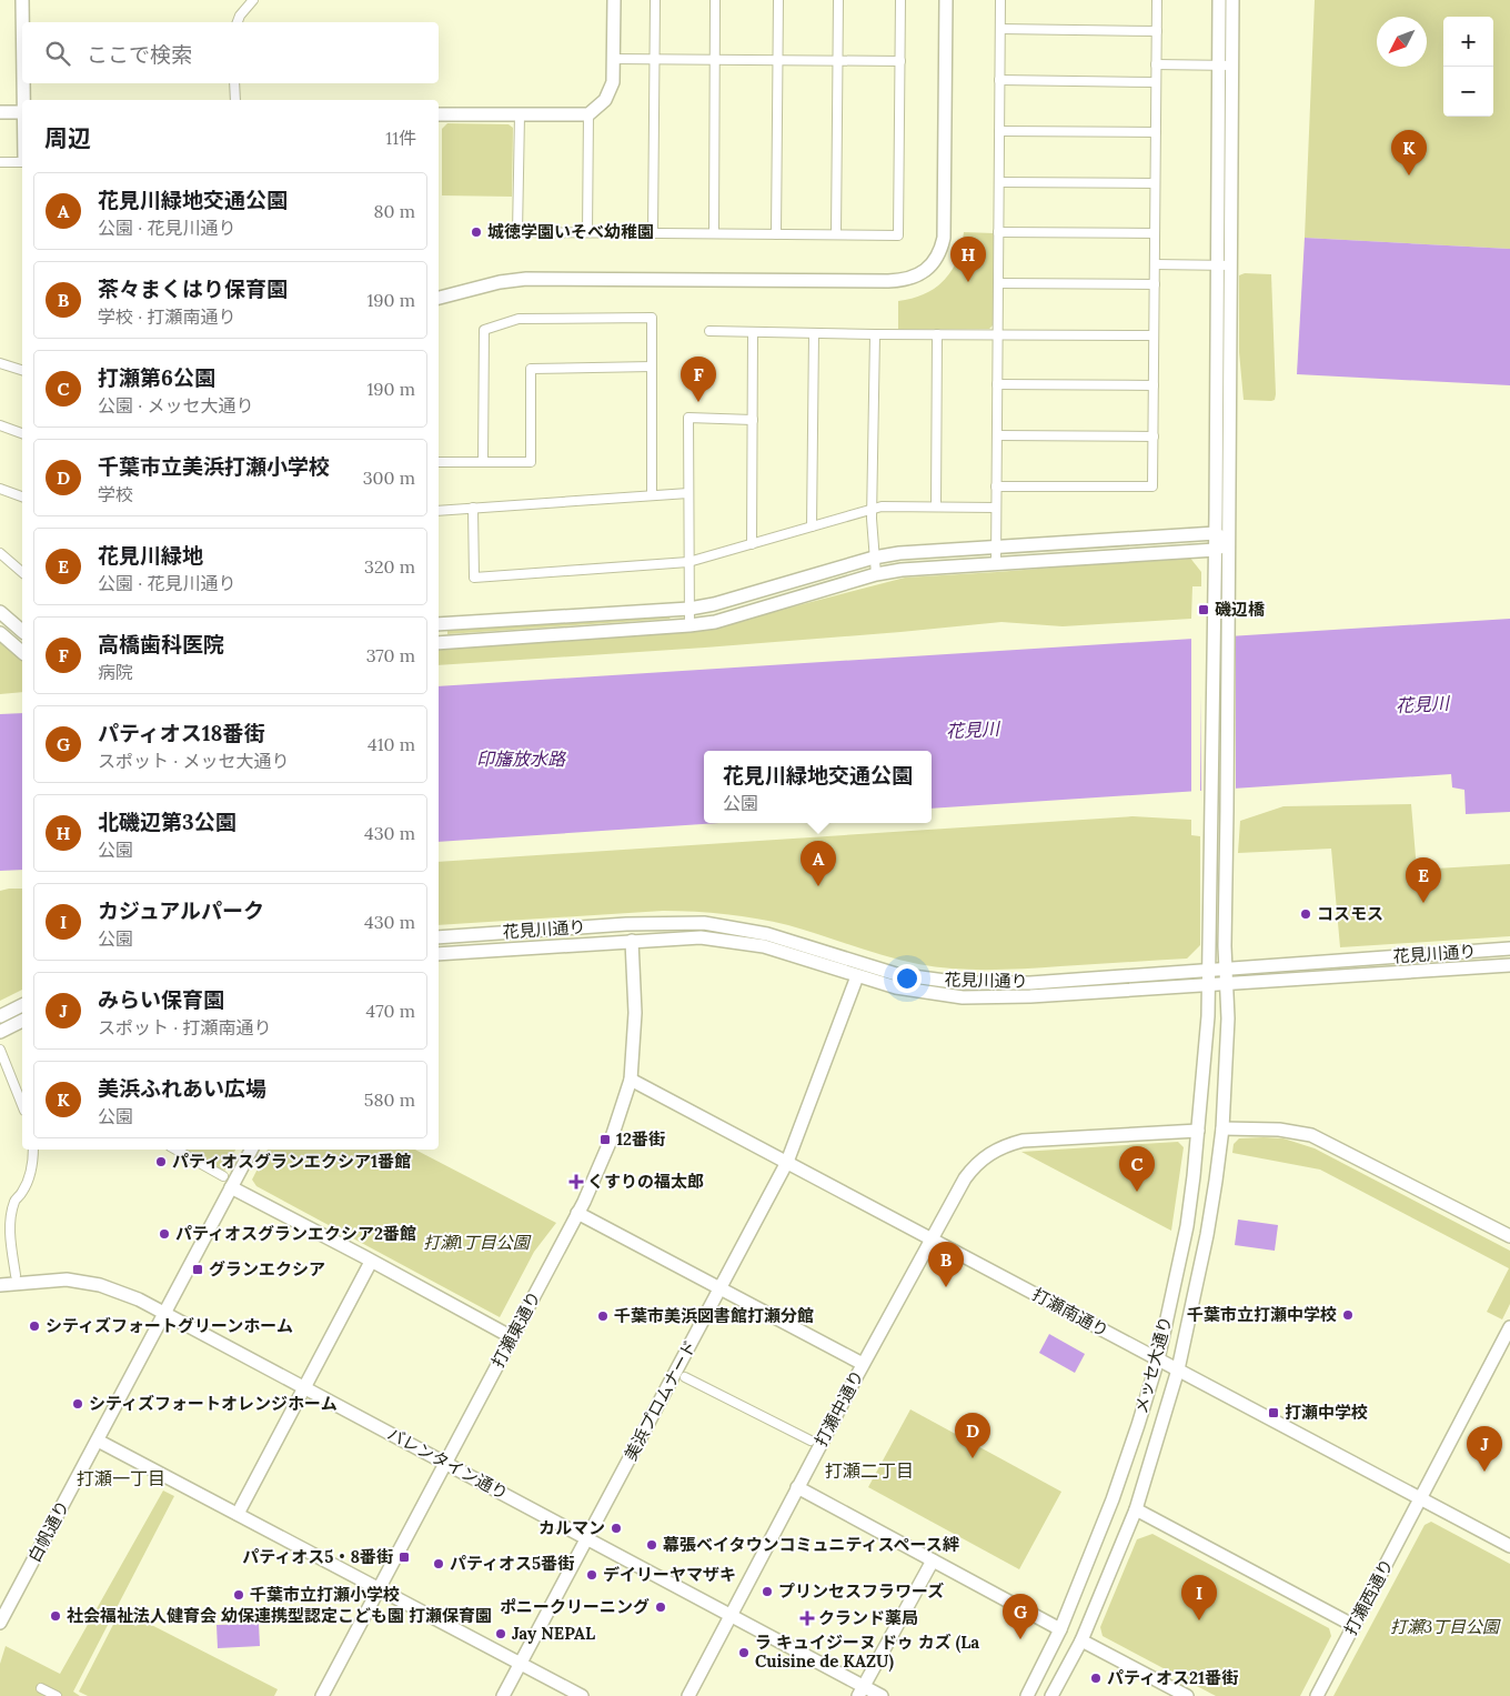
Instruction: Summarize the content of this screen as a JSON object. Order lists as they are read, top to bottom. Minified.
{"streets":{"street":["花見川通り","打瀬南通り","打瀬東通り","メッセ大通り","美浜プロムナード","打瀬中通り","バレンタイン通り","白帆通り","打瀬西通り"]},"crossings":[["花見川通り","打瀬東通り"],["花見川通り","メッセ大通り"],["花見川通り","美浜プロムナード"],["打瀬南通り","打瀬東通り"],["打瀬南通り","メッセ大通り"],["打瀬南通り","美浜プロムナード"],["打瀬南通り","打瀬中通り"],["打瀬南通り","打瀬西通り"],["打瀬東通り","バレンタイン通り"],["メッセ大通り","打瀬中通り"],["美浜プロムナード","バレンタイン通り"],["打瀬中通り","バレンタイン通り"],["バレンタイン通り","白帆通り"]],"districts":["打瀬二丁目","打瀬一丁目"],"water":["花見川","印旛放水路"],"parks":["打瀬1丁目公園","打瀬3丁目公園"],"places":{"other":["城徳学園いそべ幼稚園","コスモス","パティオスグランエクシア1番館","パティオスグランエクシア2番館","千葉市立打瀬中学校","千葉市美浜図書館打瀬分館","シティズフォートグリーンホーム","シティズフォートオレンジホーム","カルマン","幕張ベイタウンコミュニティスペース絆","パティオス5番街","デイリーヤマザキ","プリンセスフラワーズ","千葉市立打瀬小学校","ポニークリーニング","社会福祉法人健育会 幼保連携型認定こども園 打瀬保育園","Jay NEPAL","ラ キュイジーヌ ドゥ カズ (La Cuisine de KAZU)","パティオス21番街"],"transit":["磯辺橋","12番街","グランエクシア","打瀬中学校","パティオス5・8番街"],"health":["くすりの福太郎","クランド薬局"]},"north":"bottom left","page":{"map_buttons":["+","−"],"search":"ここで検索","heading":["周辺","11件"],"pins":["K","H","F","A","E","C","B","D","J","I","G"],"list":[{"mark":"A","name":"花見川緑地交通公園","note":"公園 · 花見川通り","value":"80 m"},{"mark":"B","name":"茶々まくはり保育園","note":"学校 · 打瀬南通り","value":"190 m"},{"mark":"C","name":"打瀬第6公園","note":"公園 · メッセ大通り","value":"190 m"},{"mark":"D","name":"千葉市立美浜打瀬小学校","note":"学校","value":"300 m"},{"mark":"E","name":"花見川緑地","note":"公園 · 花見川通り","value":"320 m"},{"mark":"F","name":"高橋歯科医院","note":"病院","value":"370 m"},{"mark":"G","name":"パティオス18番街","note":"スポット · メッセ大通り","value":"410 m"},{"mark":"H","name":"北磯辺第3公園","note":"公園","value":"430 m"},{"mark":"I","name":"カジュアルパーク","note":"公園","value":"430 m"},{"mark":"J","name":"みらい保育園","note":"スポット · 打瀬南通り","value":"470 m"},{"mark":"K","name":"美浜ふれあい広場","note":"公園","value":"580 m"}],"popup":["花見川緑地交通公園","公園"]}}
